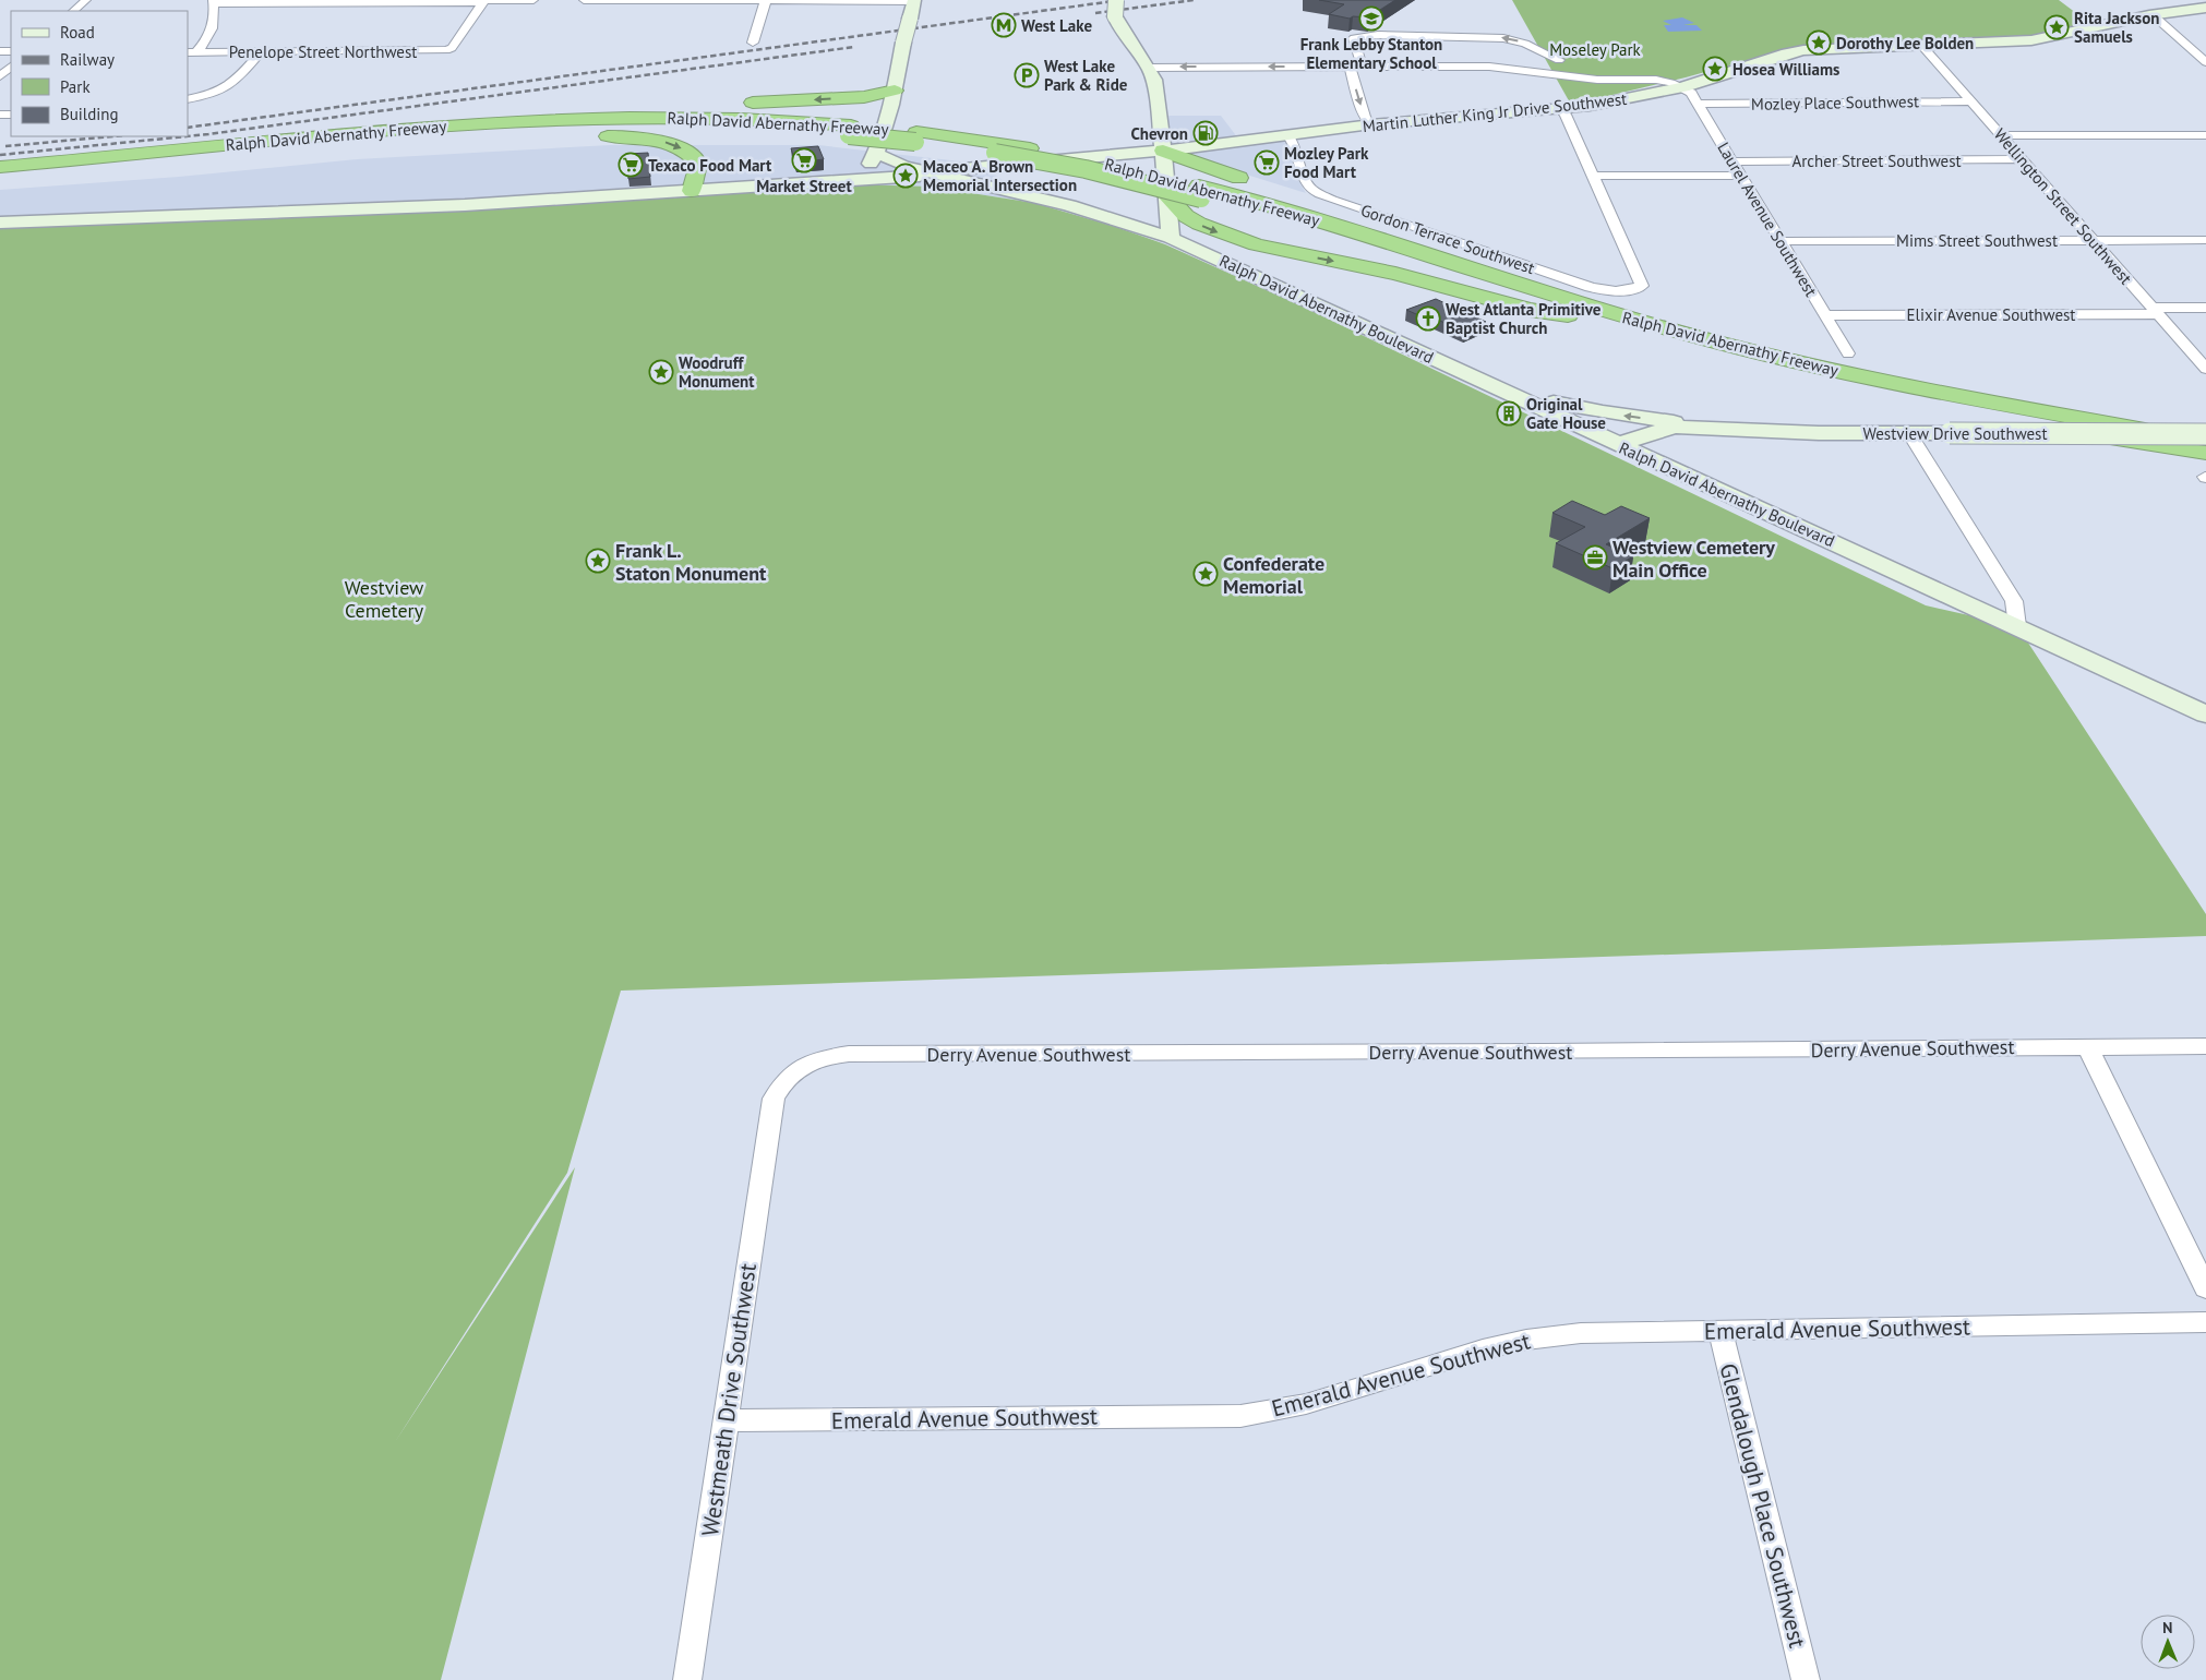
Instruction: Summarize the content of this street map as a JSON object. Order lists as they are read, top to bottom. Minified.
{"streets":{"highway":["Ralph David Abernathy Freeway"],"main road":["Martin Luther King Jr Drive Southwest","Ralph David Abernathy Boulevard","Westview Drive Southwest"],"street":["Penelope Street Northwest","Mozley Place Southwest","Archer Street Southwest","Wellington Street Southwest","Laurel Avenue Southwest","Gordon Terrace Southwest","Mims Street Southwest","Elixir Avenue Southwest","Derry Avenue Southwest","Emerald Avenue Southwest","Westmeath Drive Southwest","Glendalough Place Southwest"]},"crossings":[["Mozley Place Southwest","Wellington Street Southwest"],["Mozley Place Southwest","Laurel Avenue Southwest"],["Martin Luther King Jr Drive Southwest","Wellington Street Southwest"],["Martin Luther King Jr Drive Southwest","Laurel Avenue Southwest"],["Martin Luther King Jr Drive Southwest","Gordon Terrace Southwest"],["Ralph David Abernathy Freeway","Westview Drive Southwest"],["Archer Street Southwest","Wellington Street Southwest"],["Archer Street Southwest","Laurel Avenue Southwest"],["Wellington Street Southwest","Mims Street Southwest"],["Wellington Street Southwest","Elixir Avenue Southwest"],["Laurel Avenue Southwest","Mims Street Southwest"],["Laurel Avenue Southwest","Elixir Avenue Southwest"],["Ralph David Abernathy Boulevard","Westview Drive Southwest"],["Derry Avenue Southwest","Westmeath Drive Southwest"],["Emerald Avenue Southwest","Westmeath Drive Southwest"],["Emerald Avenue Southwest","Glendalough Place Southwest"]],"parks":["Moseley Park","Westview Cemetery"],"places":{"school or university":["Frank Lebby Stanton Elementary School"],"metro station":["West Lake"],"place":["Rita Jackson Samuels","Dorothy Lee Bolden","Hosea Williams","Maceo A. Brown Memorial Intersection","Woodruff Monument","Frank L. Staton Monument","Confederate Memorial"],"parking":["West Lake Park & Ride"],"fuel station":["Chevron"],"supermarket":["Market Street","Mozley Park Food Mart","Texaco Food Mart"],"church":["West Atlanta Primitive Baptist Church"],"building":["Original Gate House"],"office":["Westview Cemetery Main Office"]},"legend":["Road","Railway","Park","Building"],"north":"top"}
